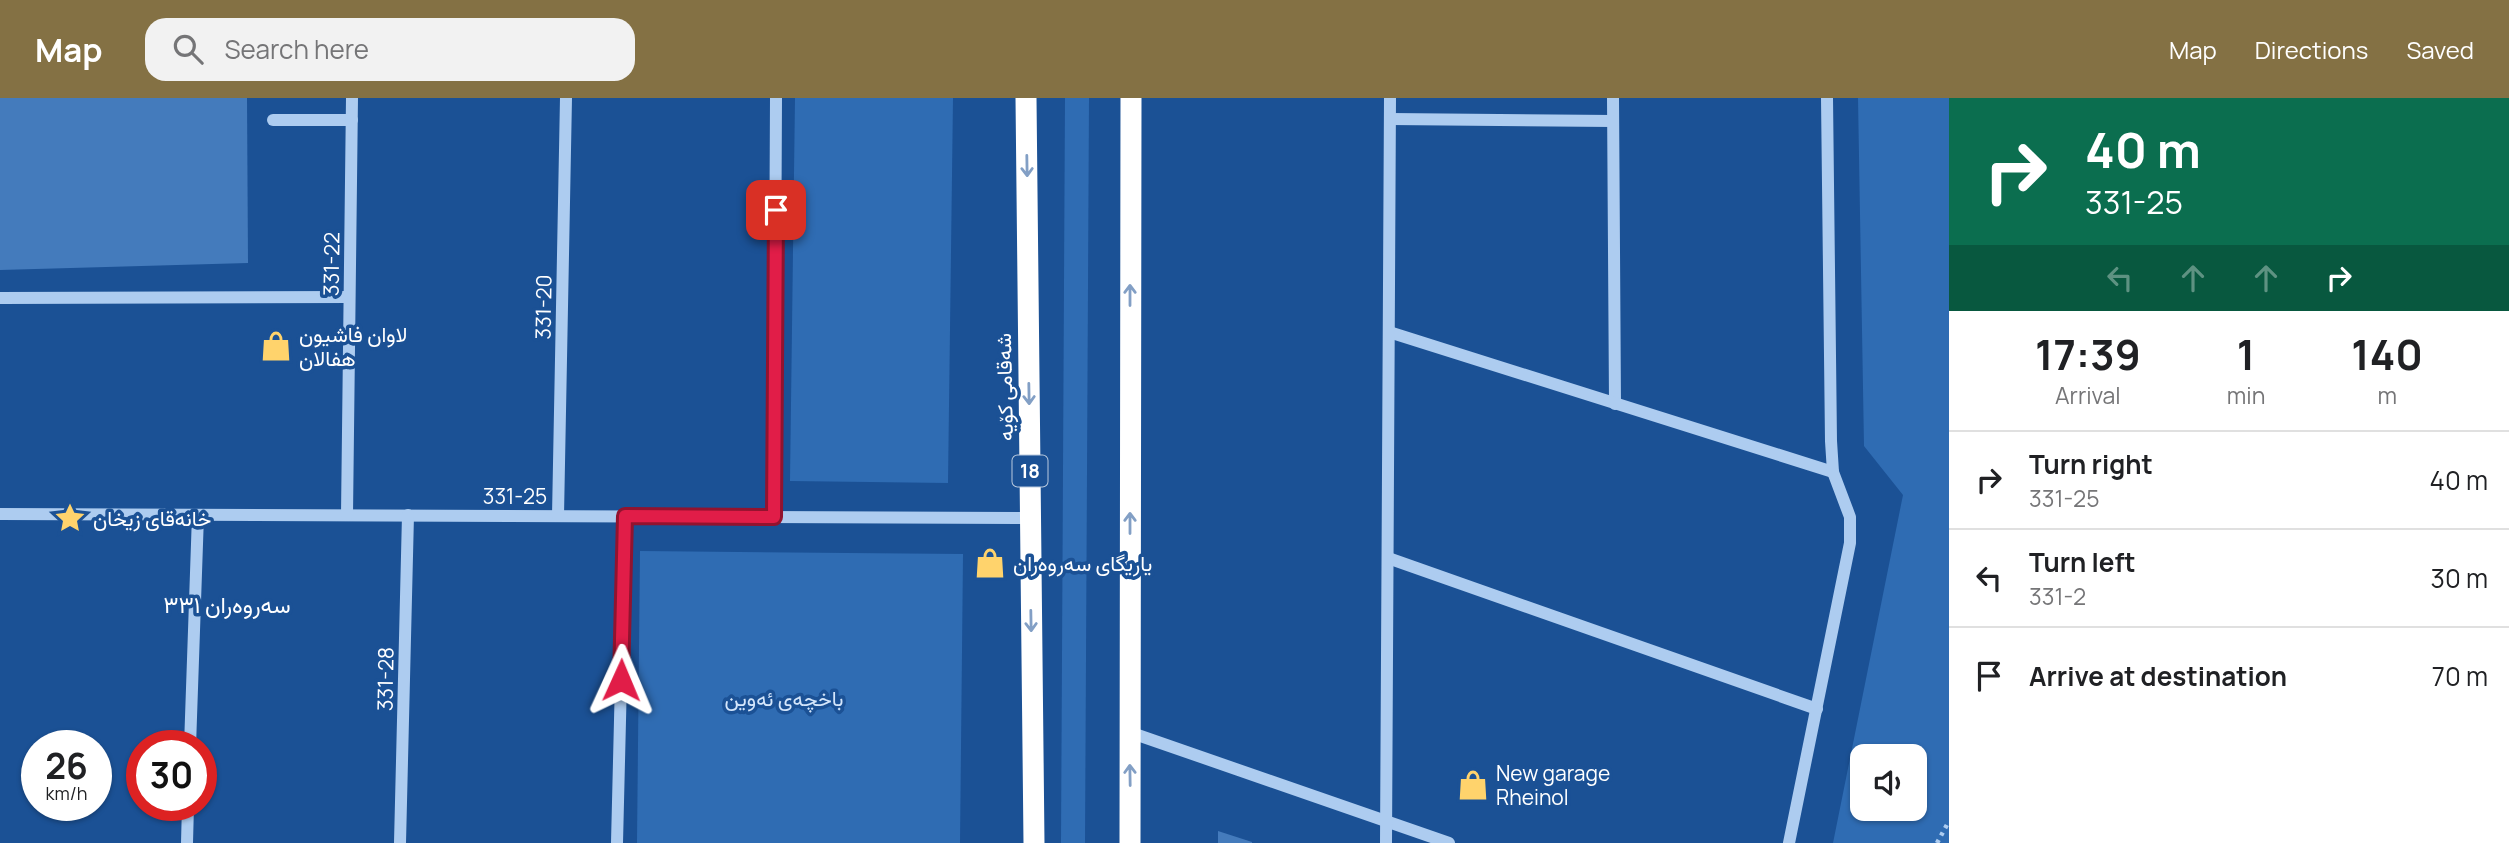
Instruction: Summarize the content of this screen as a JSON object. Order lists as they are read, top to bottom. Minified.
{"streets":{"highway":["شەقامی کۆیە","18"],"street":["331-22","331-20","331-25","331-28"]},"crossings":[["331-22","331-25"],["331-20","331-25"],["شەقامی کۆیە","331-25"],["331-25","331-28"]],"districts":["سەروەران ٣٣١"],"parks":["باخچەی ئەوین"],"places":{"shop":["لاوان فاشيون هفالان","یاریگای سەروەران","New garage Rheinol"],"place":["خانەقای زیخان"]},"page":{"header":"Map","search":"Search here","nav":["Map","Directions","Saved"],"turn":["40 m","331-25"],"eta":["17:39","Arrival","1","min","140","m"],"list":[{"name":"Turn right","note":"331-25","value":"40 m"},{"name":"Turn left","note":"331-2","value":"30 m"},{"name":"Arrive at destination","value":"70 m"}],"speed":"26 km/h","limit":"30"}}
